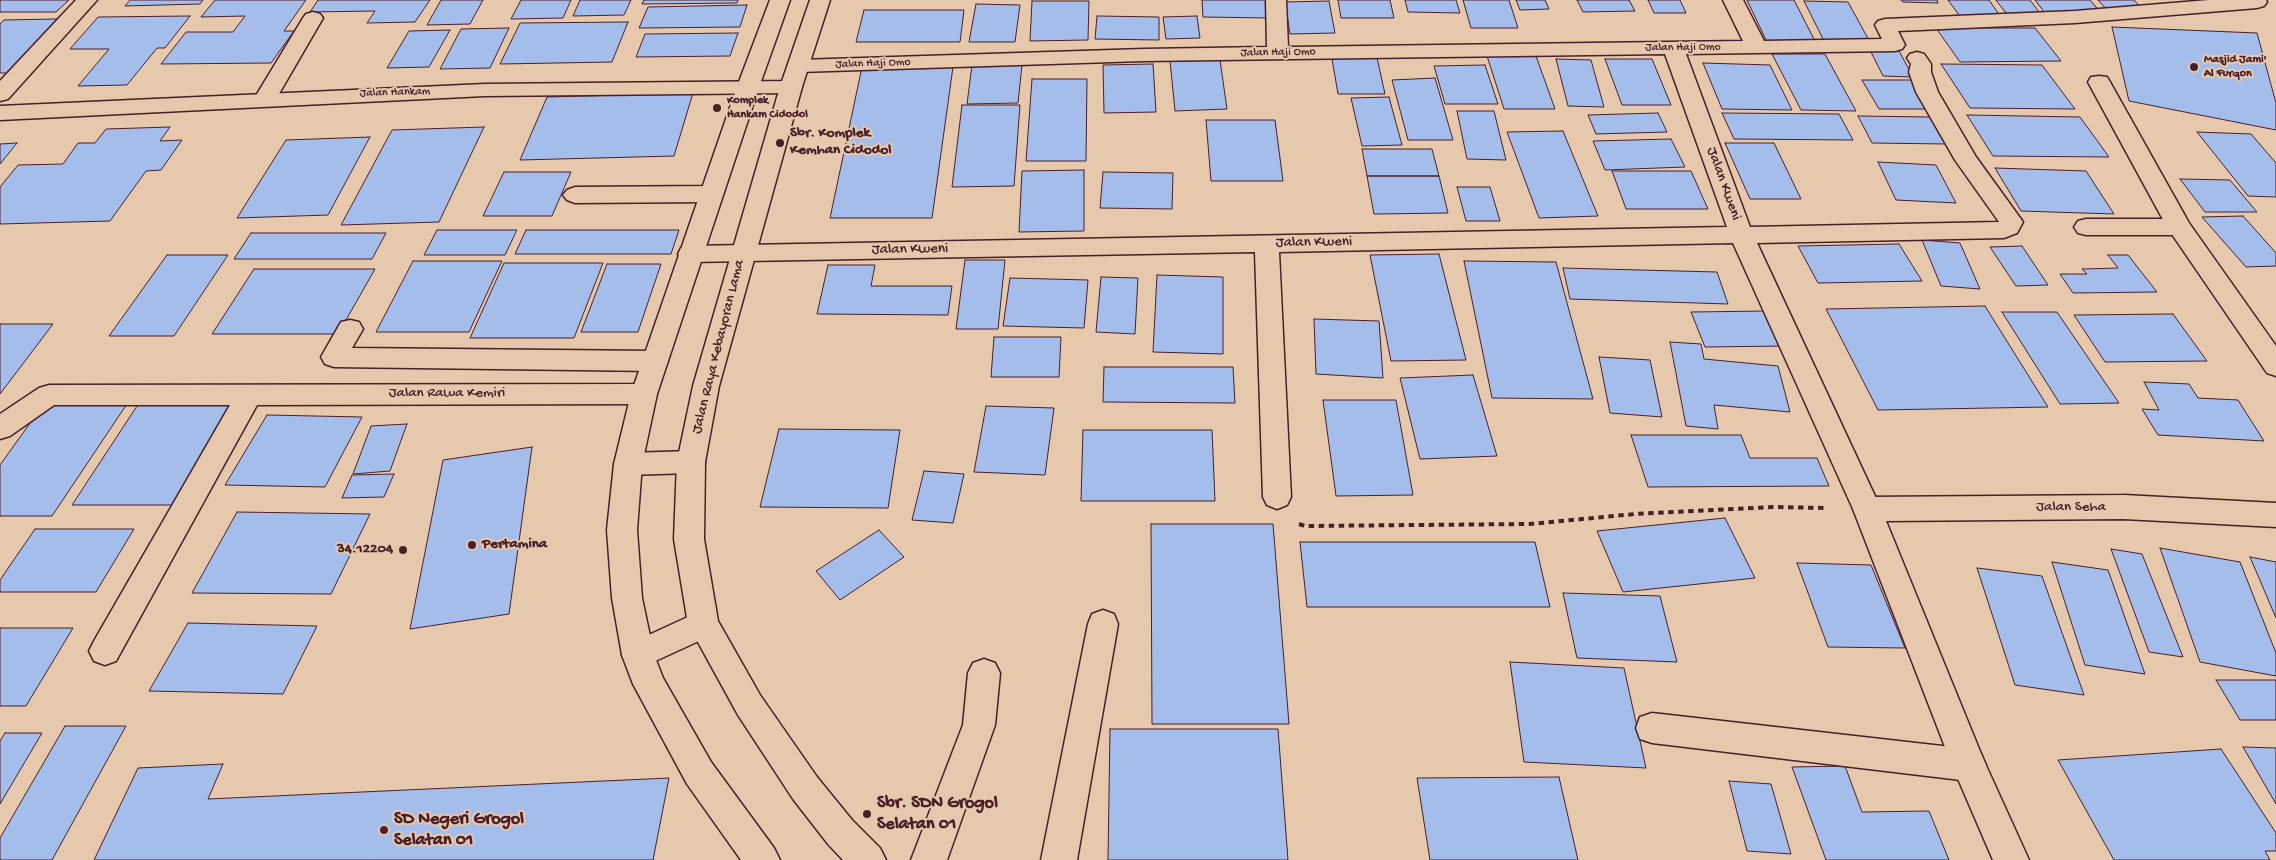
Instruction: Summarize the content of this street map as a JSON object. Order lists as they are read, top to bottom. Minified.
{"streets":{"street":["Jalan Haji Omo","Jalan Hankam","Jalan Kweni","Jalan Raya Kebayoran Lama","Jalan Rawa Kemiri","Jalan Seha"]},"crossings":[["Jalan Haji Omo","Jalan Hankam"],["Jalan Haji Omo","Jalan Kweni"],["Jalan Haji Omo","Jalan Raya Kebayoran Lama"],["Jalan Hankam","Jalan Raya Kebayoran Lama"],["Jalan Kweni","Jalan Raya Kebayoran Lama"]],"places":["Masjid Jami' Al Furqon","Komplek Hankam Cidodol","Sbr. Komplek Kemhan Cidodol","Pertamina","34.12204","Sbr. SDN Grogol Selatan 01","SD Negeri Grogol Selatan 01"]}
